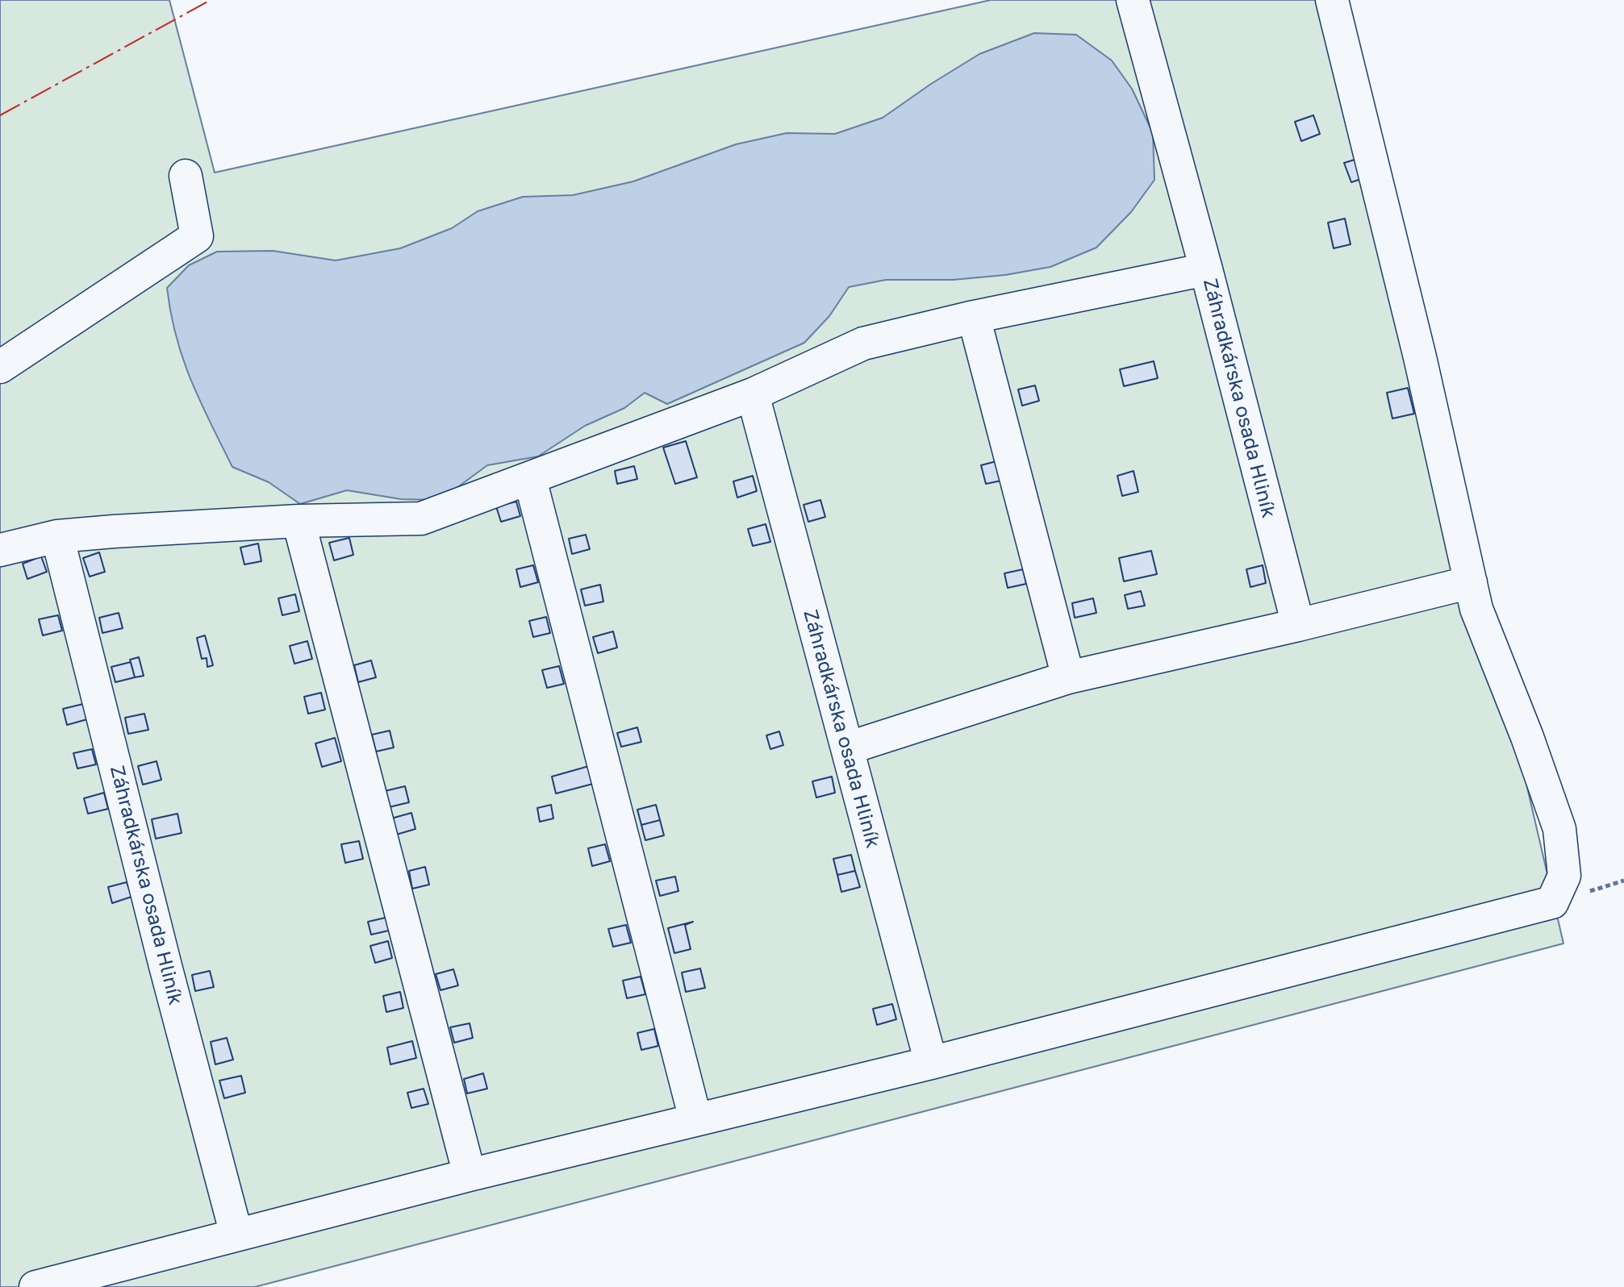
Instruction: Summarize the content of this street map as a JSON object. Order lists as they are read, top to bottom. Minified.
{"streets":{"lane":["Záhradkárska osada Hliník"]}}
